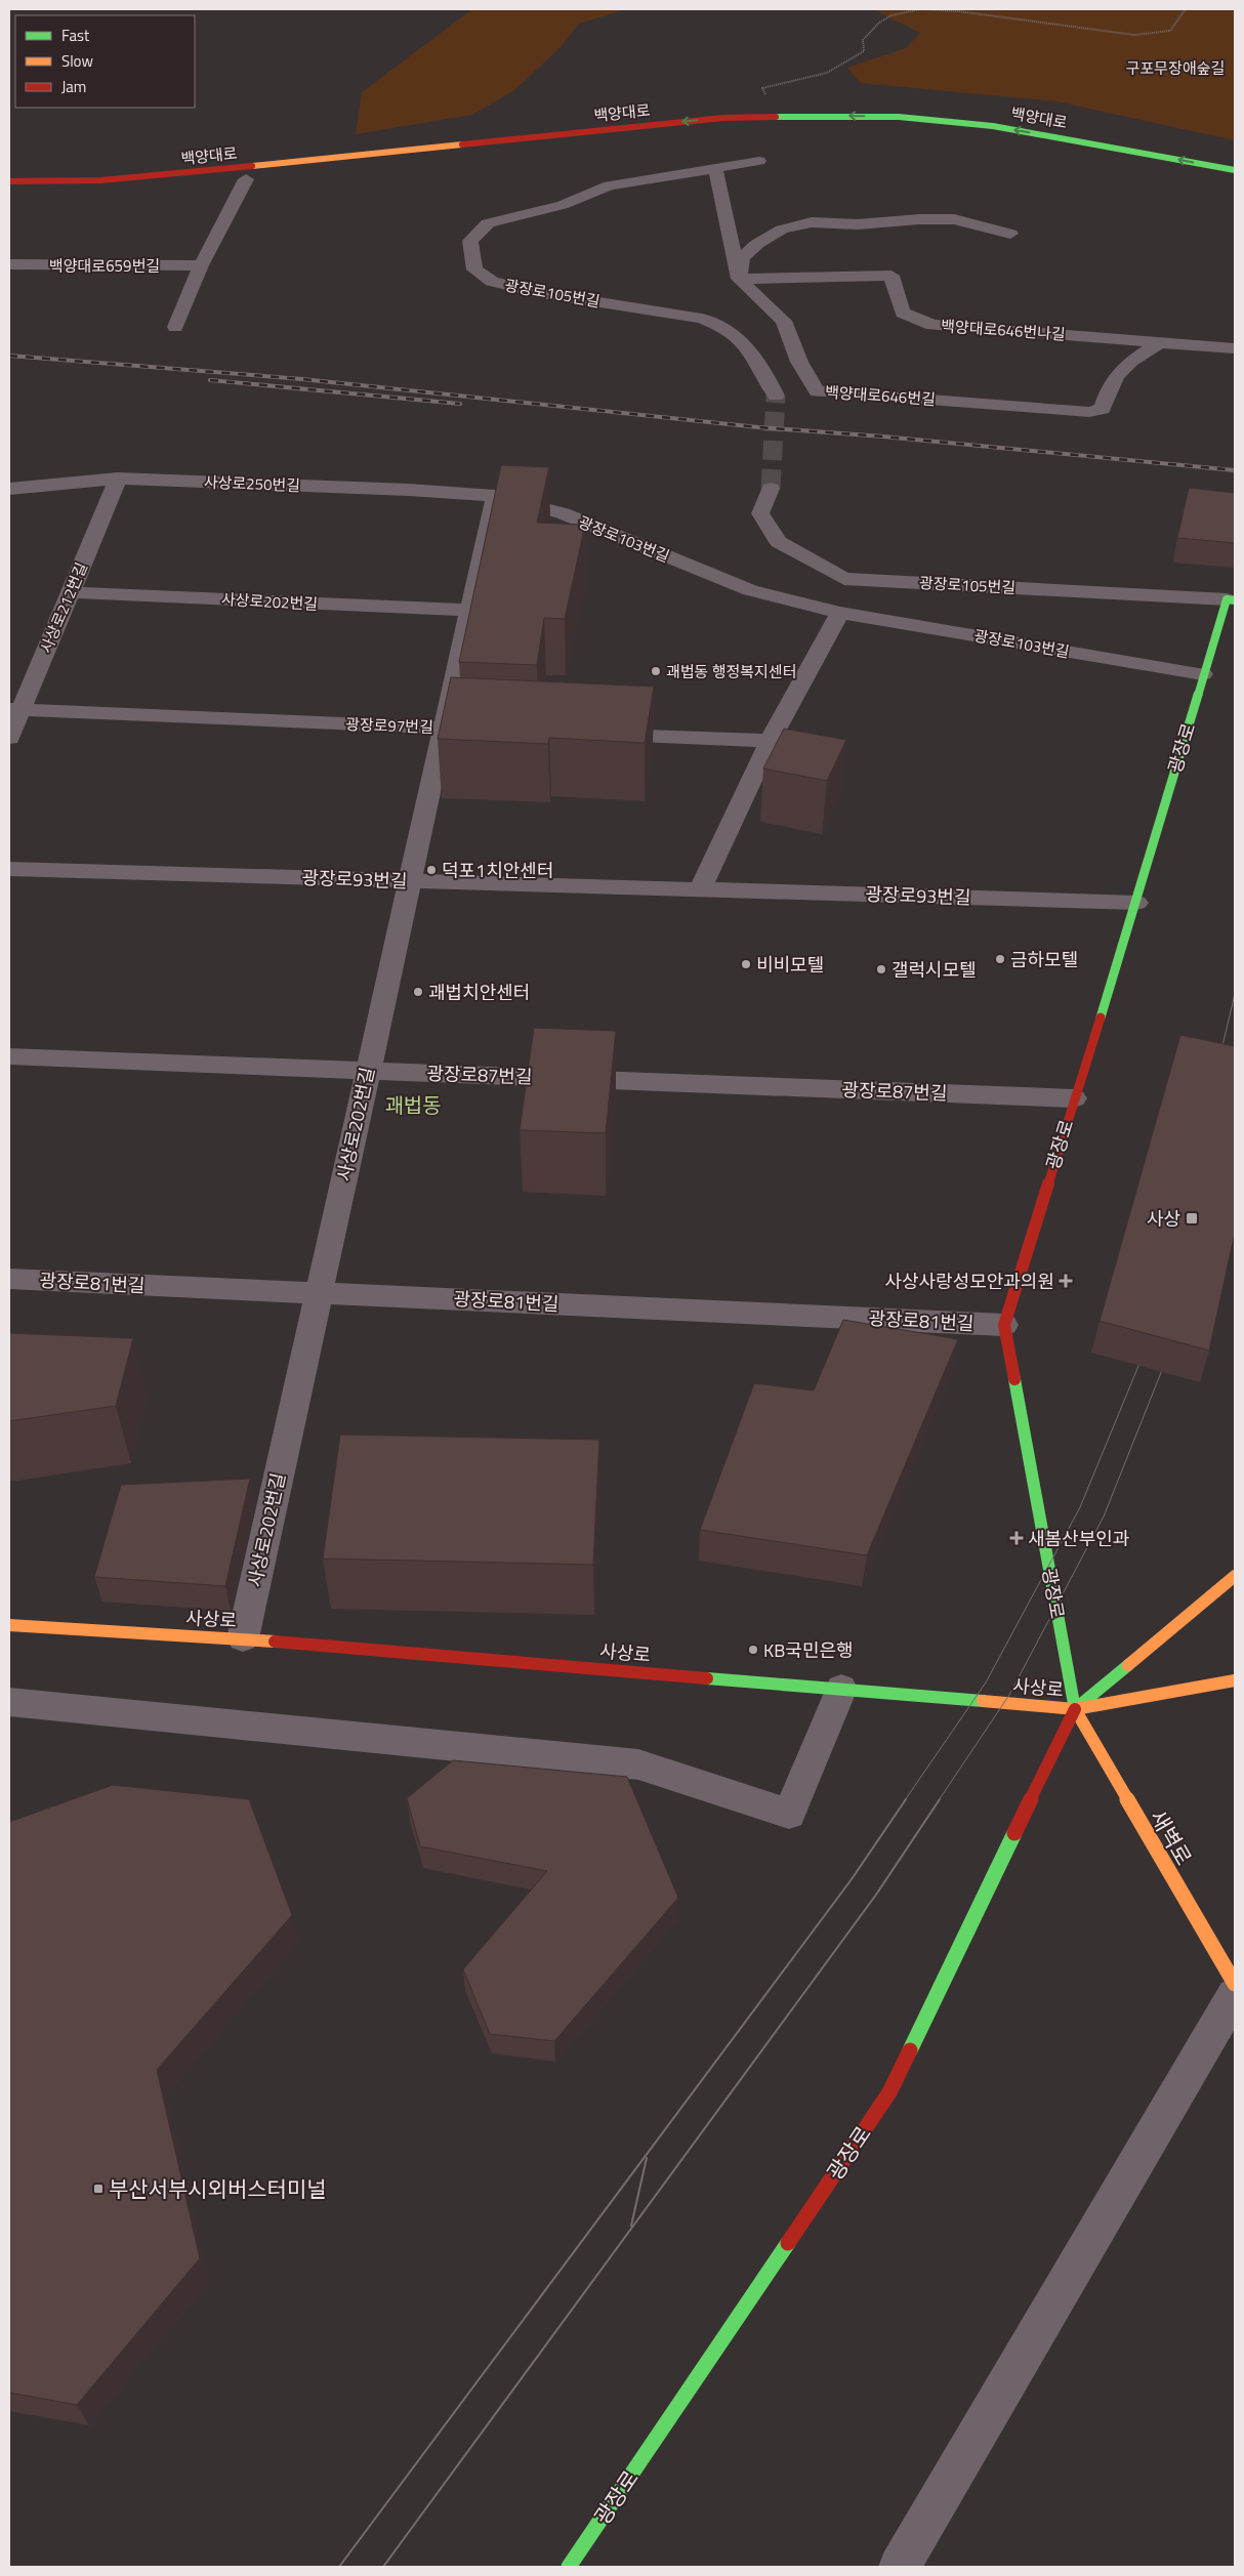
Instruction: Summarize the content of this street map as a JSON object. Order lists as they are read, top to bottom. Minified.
{"streets":{"main road":["백양대로","광장로","사상로","새벽로"],"street":["백양대로659번길","광장로105번길","백양대로646번나길","백양대로646번길","사상로250번길","광장로103번길","사상로202번길","사상로212번길","광장로97번길","광장로93번길","광장로87번길","광장로81번길"]},"crossings":[["광장로105번길","광장로"],["백양대로646번나길","백양대로646번길"],["사상로250번길","광장로103번길"],["사상로250번길","사상로202번길"],["사상로250번길","사상로212번길"],["광장로103번길","사상로202번길"],["광장로103번길","광장로"],["사상로202번길","사상로212번길"],["사상로202번길","광장로97번길"],["사상로202번길","광장로93번길"],["사상로202번길","광장로87번길"],["사상로202번길","광장로81번길"],["사상로202번길","사상로"],["사상로212번길","광장로97번길"],["광장로","광장로93번길"],["광장로","광장로87번길"],["광장로","광장로81번길"],["광장로","사상로"],["광장로","새벽로"],["사상로","새벽로"]],"one_way":["백양대로"],"districts":["괘법동"],"parks":["구포무장애숲길"],"places":{"other":["괘법동 행정복지센터","덕포1치안센터","금하모텔","비비모텔","갤럭시모텔","괘법치안센터","KB국민은행"],"transit":["사상","부산서부시외버스터미널"],"health":["사상사랑성모안과의원","새봄산부인과"]},"legend":["Fast","Slow","Jam"]}
